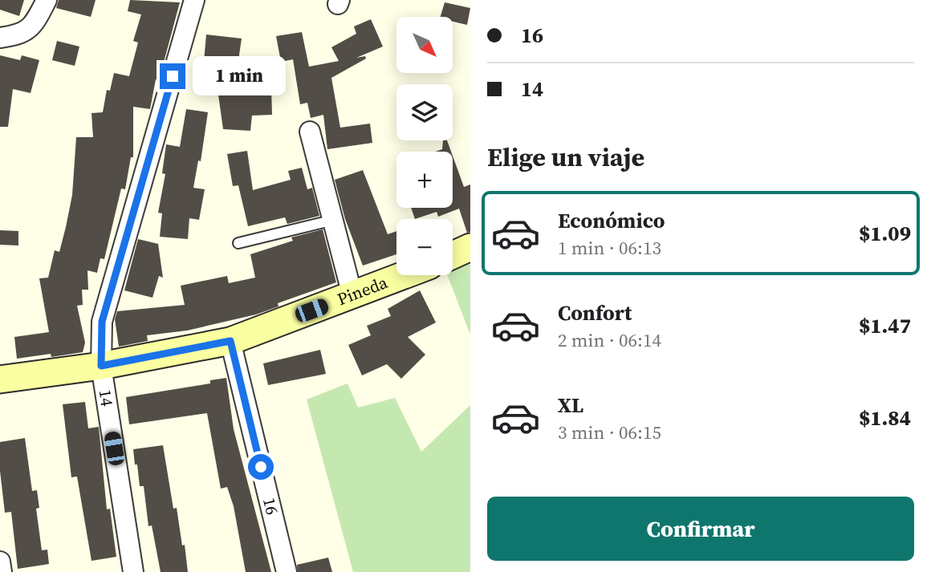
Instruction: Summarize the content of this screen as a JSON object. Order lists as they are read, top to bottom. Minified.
{"streets":{"street":["Pineda","14","16"]},"crossings":[["Pineda","14"],["Pineda","16"]],"north":"bottom right","page":{"banner":["16","14"],"map_buttons":["+","−"],"bubble":"1 min","heading":"Elige un viaje","list":[{"name":"Económico","note":"1 min · 06:13","value":"$1.09"},{"name":"Confort","note":"2 min · 06:14","value":"$1.47"},{"name":"XL","note":"3 min · 06:15","value":"$1.84"}],"buttons":"Confirmar"}}
